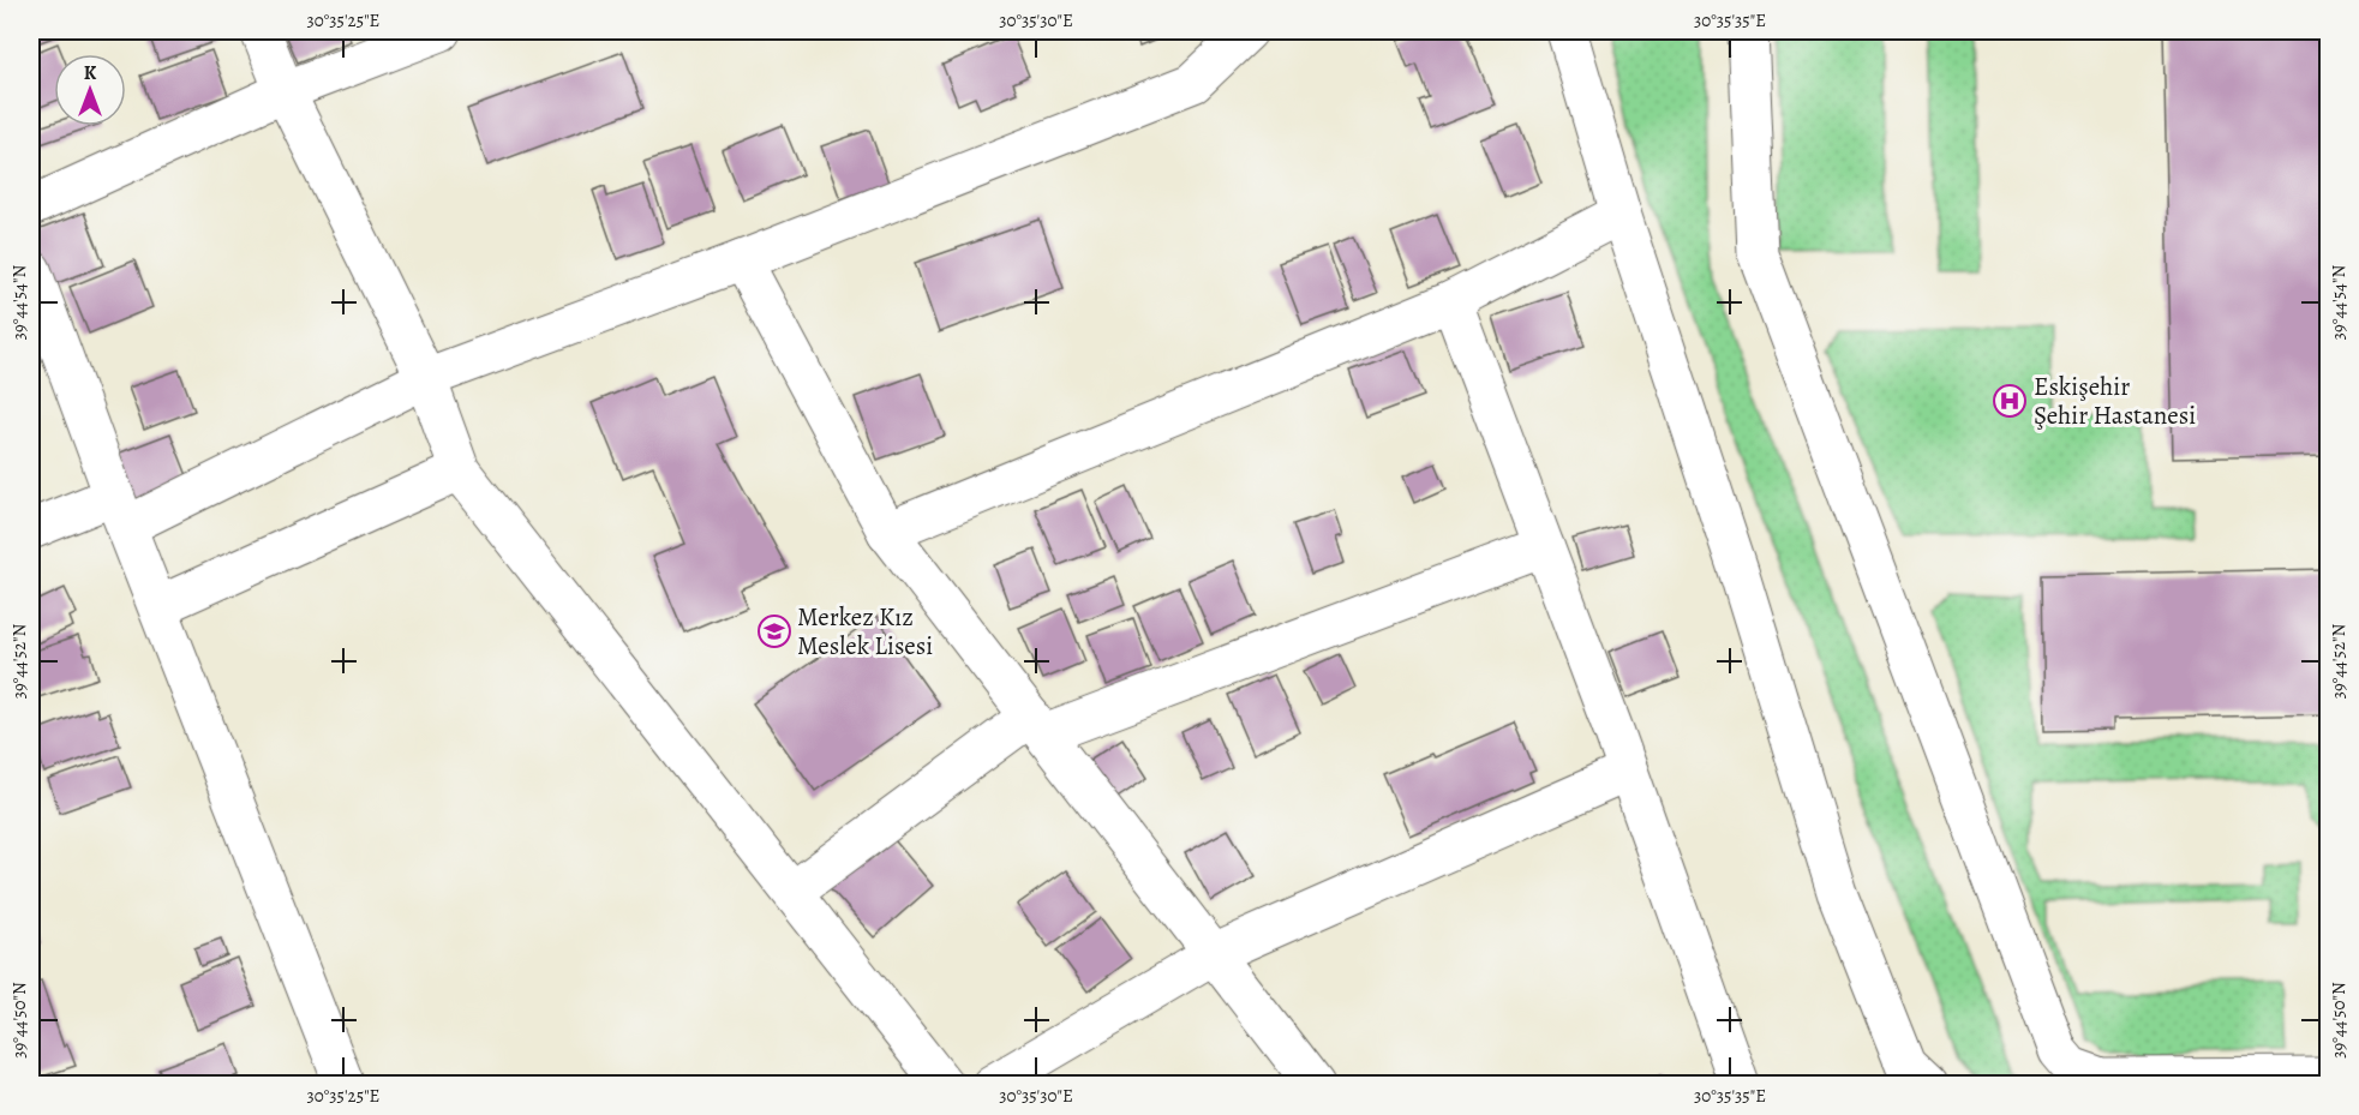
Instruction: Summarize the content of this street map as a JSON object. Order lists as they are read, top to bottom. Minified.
{"places":{"hospital":["Eskişehir Şehir Hastanesi"],"school or university":["Merkez Kız Meslek Lisesi"]},"north":"top","coordinates":["30°35'25\"E","30°35'30\"E","30°35'35\"E","39°44'54\"N","39°44'52\"N","39°44'50\"N"]}
